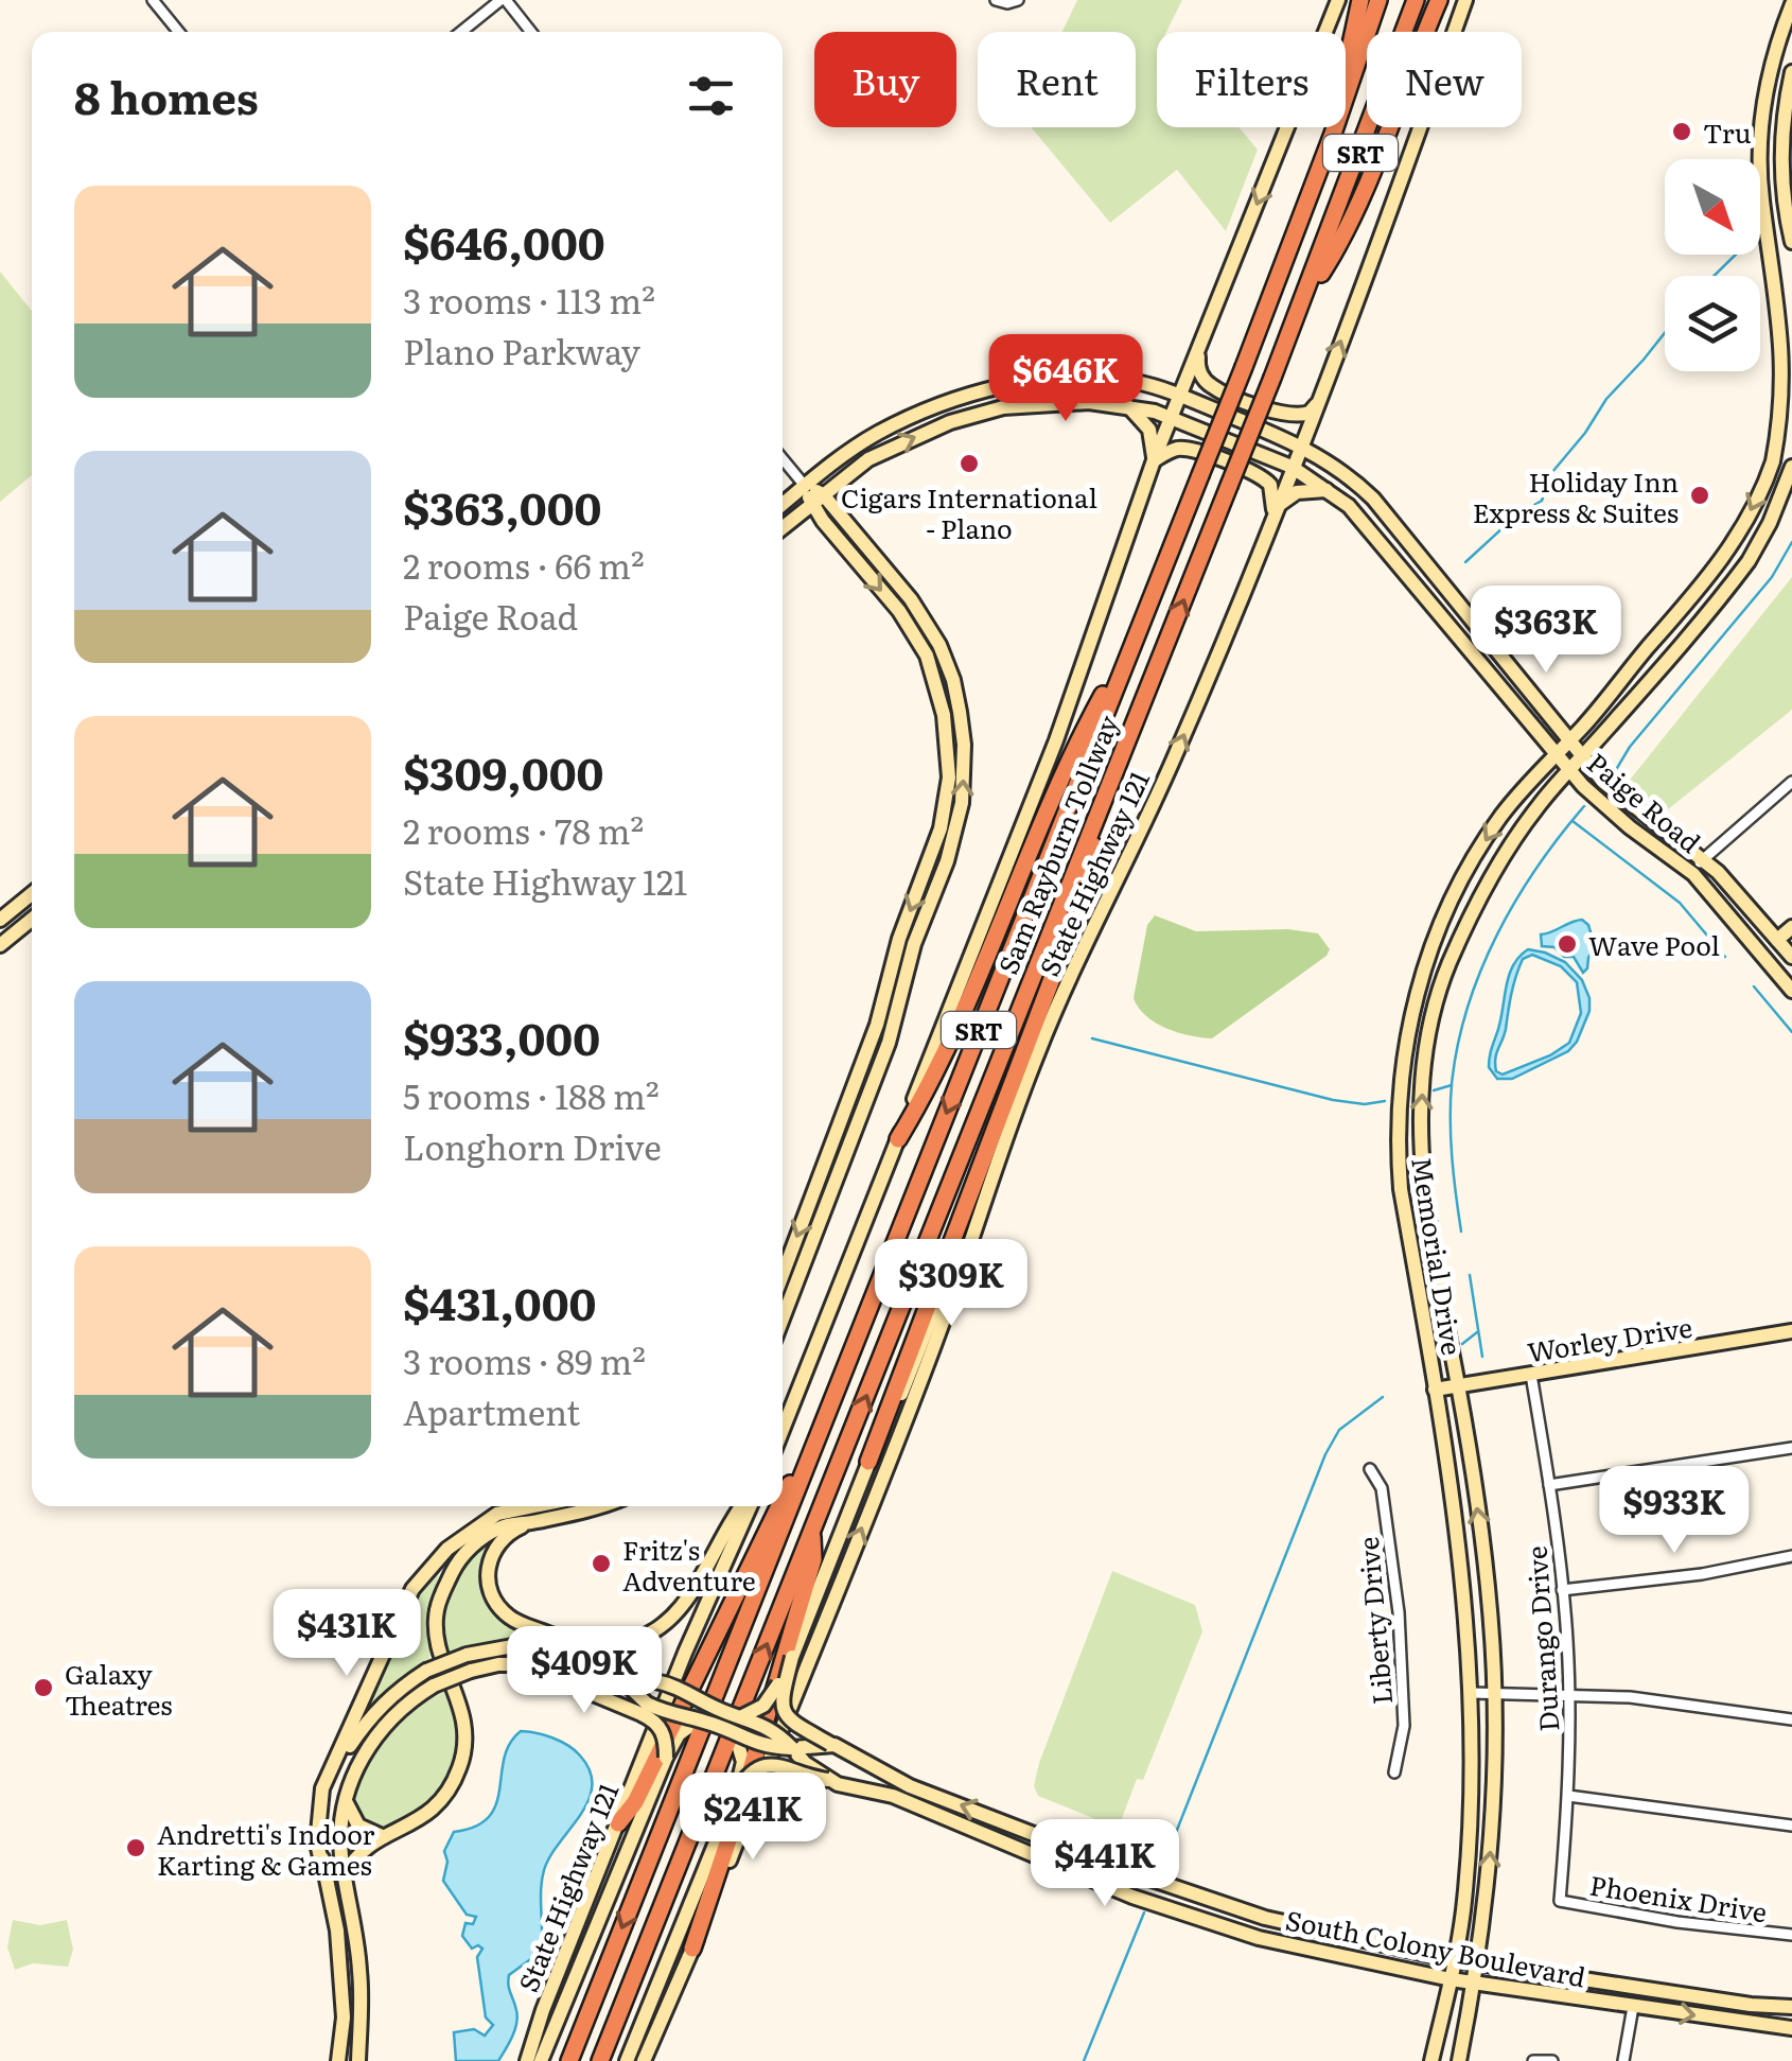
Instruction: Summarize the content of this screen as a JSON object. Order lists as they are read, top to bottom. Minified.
{"streets":{"highway":["SRT","Sam Rayburn Tollway"],"main road":["Paige Road","State Highway 121","Memorial Drive","Worley Drive","South Colony Boulevard"],"street":["Liberty Drive","Durango Drive","Phoenix Drive"]},"crossings":[["Paige Road","State Highway 121"],["Paige Road","Memorial Drive"],["Memorial Drive","Worley Drive"],["Memorial Drive","South Colony Boulevard"],["Worley Drive","Durango Drive"],["Durango Drive","Phoenix Drive"]],"places":["Tru","Cigars International - Plano","Holiday Inn Express & Suites","Wave Pool","Fritz's Adventure","Galaxy Theatres","Andretti's Indoor Karting & Games"],"north":"bottom right","page":{"chip":["Buy","Rent","Filters","New"],"heading":"8 homes","list":[{"name":"$646,000","note":"3 rooms · 113 m² · Plano Parkway"},{"name":"$363,000","note":"2 rooms · 66 m² · Paige Road"},{"name":"$309,000","note":"2 rooms · 78 m² · State Highway 121"},{"name":"$933,000","note":"5 rooms · 188 m² · Longhorn Drive"},{"name":"$431,000","note":"3 rooms · 89 m² · Apartment"}],"price":["$646K","$363K","$309K","$933K","$431K","$409K","$241K","$441K"]}}
